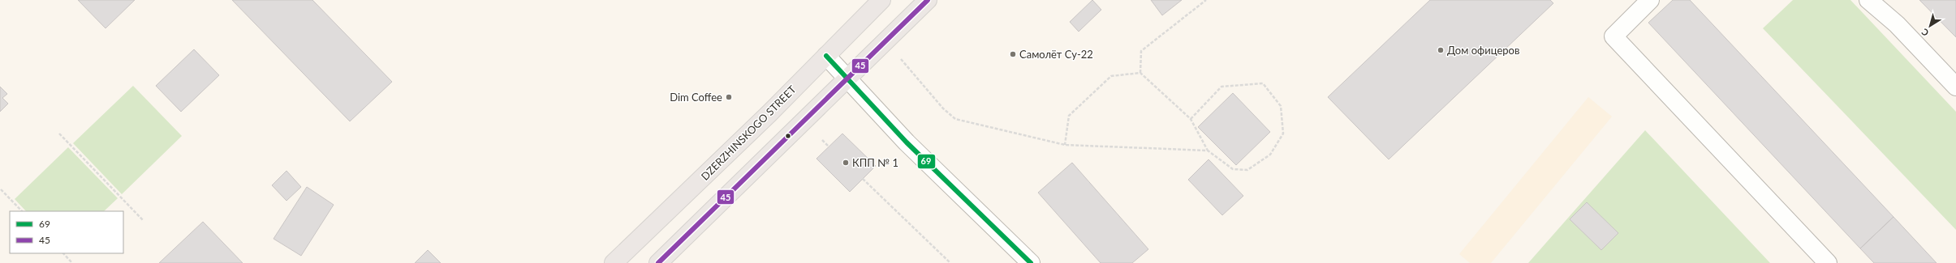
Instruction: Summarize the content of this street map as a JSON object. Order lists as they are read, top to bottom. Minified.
{"streets":{"main road":["DZERZHINSKOGO STREET"]},"places":["Дом офицеров","Самолёт Су-22","Dim Coffee","КПП № 1"],"lines":["transit line 45","transit line 69"],"legend":["69","45"],"north":"bottom left"}
